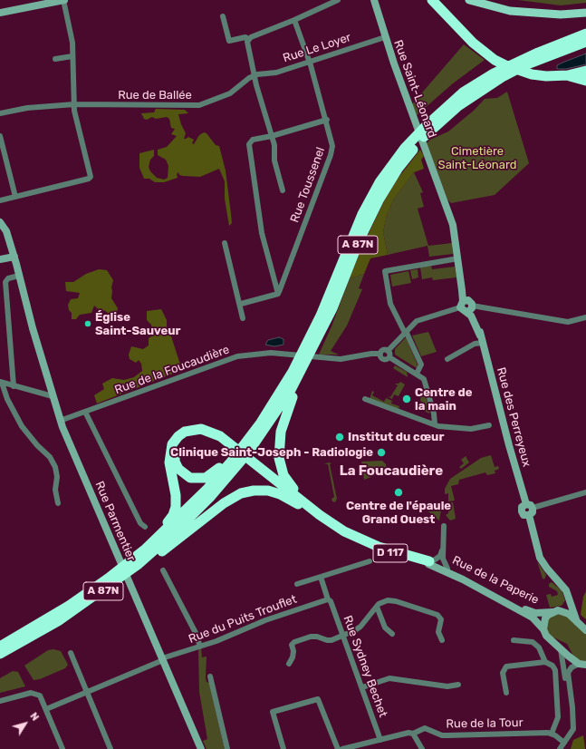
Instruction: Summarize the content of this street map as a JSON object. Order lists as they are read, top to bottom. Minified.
{"streets":{"highway":["A 87N","D 117"],"street":["Rue Le Loyer","Rue Saint-Léonard","Rue de Ballée","Rue Toussenel","Rue de la Foucaudière","Rue des Perreyeux","Rue Parmentier","Rue de la Paperie","Rue du Puits Trouflet","Rue Sydney Bechet","Rue de la Tour"]},"crossings":[["Rue Le Loyer","Rue Saint-Léonard"],["Rue Le Loyer","Rue de Ballée"],["Rue Le Loyer","Rue Toussenel"],["Rue Saint-Léonard","Rue de la Foucaudière"],["Rue de la Foucaudière","Rue Parmentier"],["Rue Parmentier","Rue du Puits Trouflet"],["D 117","Rue de la Paperie"],["Rue du Puits Trouflet","Rue Sydney Bechet"],["Rue Sydney Bechet","Rue de la Tour"]],"districts":["La Foucaudière"],"parks":["Cimetière Saint-Léonard"],"places":["Église Saint-Sauveur","Centre de la main","Institut du cœur","Clinique Saint-Joseph - Radiologie","Centre de l'épaule Grand Ouest"],"north":"top right"}
